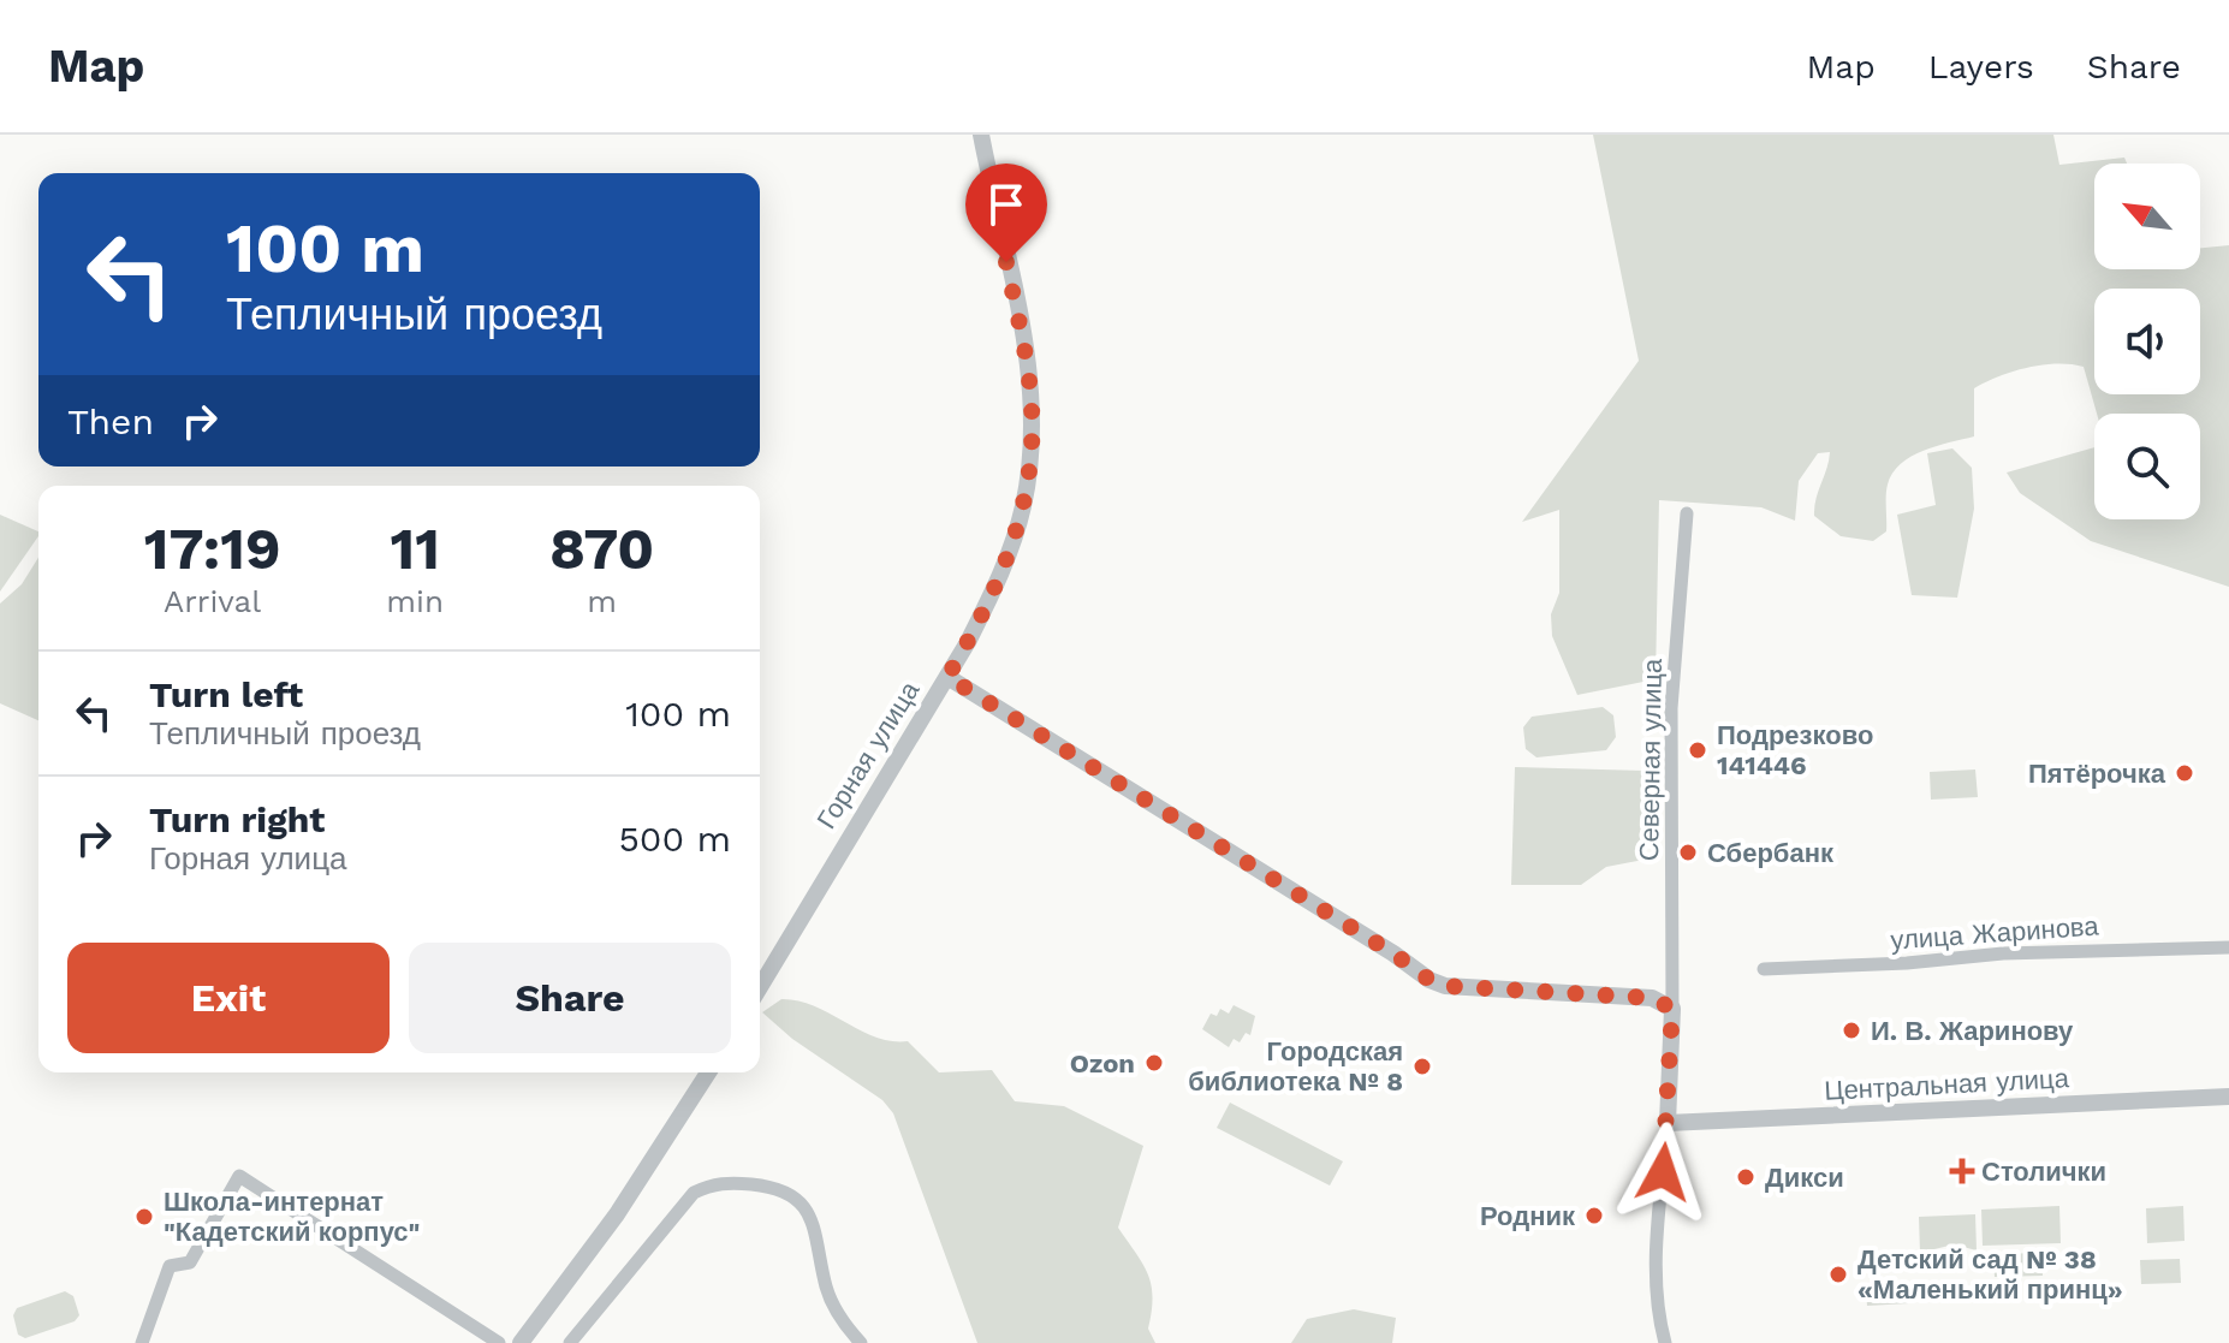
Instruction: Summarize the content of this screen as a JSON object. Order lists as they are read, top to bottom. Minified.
{"streets":{"street":["Горная улица","Северная улица","улица Жаринова","Центральная улица"]},"places":{"other":["Подрезково 141446","Пятёрочка","Сбербанк","И. В. Жаринову","Ozon","Городская библиотека № 8","Дикси","Родник","Школа-интернат \"Кадетский корпус\"","Детский сад № 38 «Маленький принц»"],"health":["Столички"]},"north":"top left","page":{"header":"Map","nav":["Map","Layers","Share"],"turn":["100 m","Тепличный проезд"],"then":"Then","eta":["17:19","Arrival","11","min","870","m"],"list":[{"name":"Turn left","note":"Тепличный проезд","value":"100 m"},{"name":"Turn right","note":"Горная улица","value":"500 m"}],"buttons":["Exit","Share"]}}
